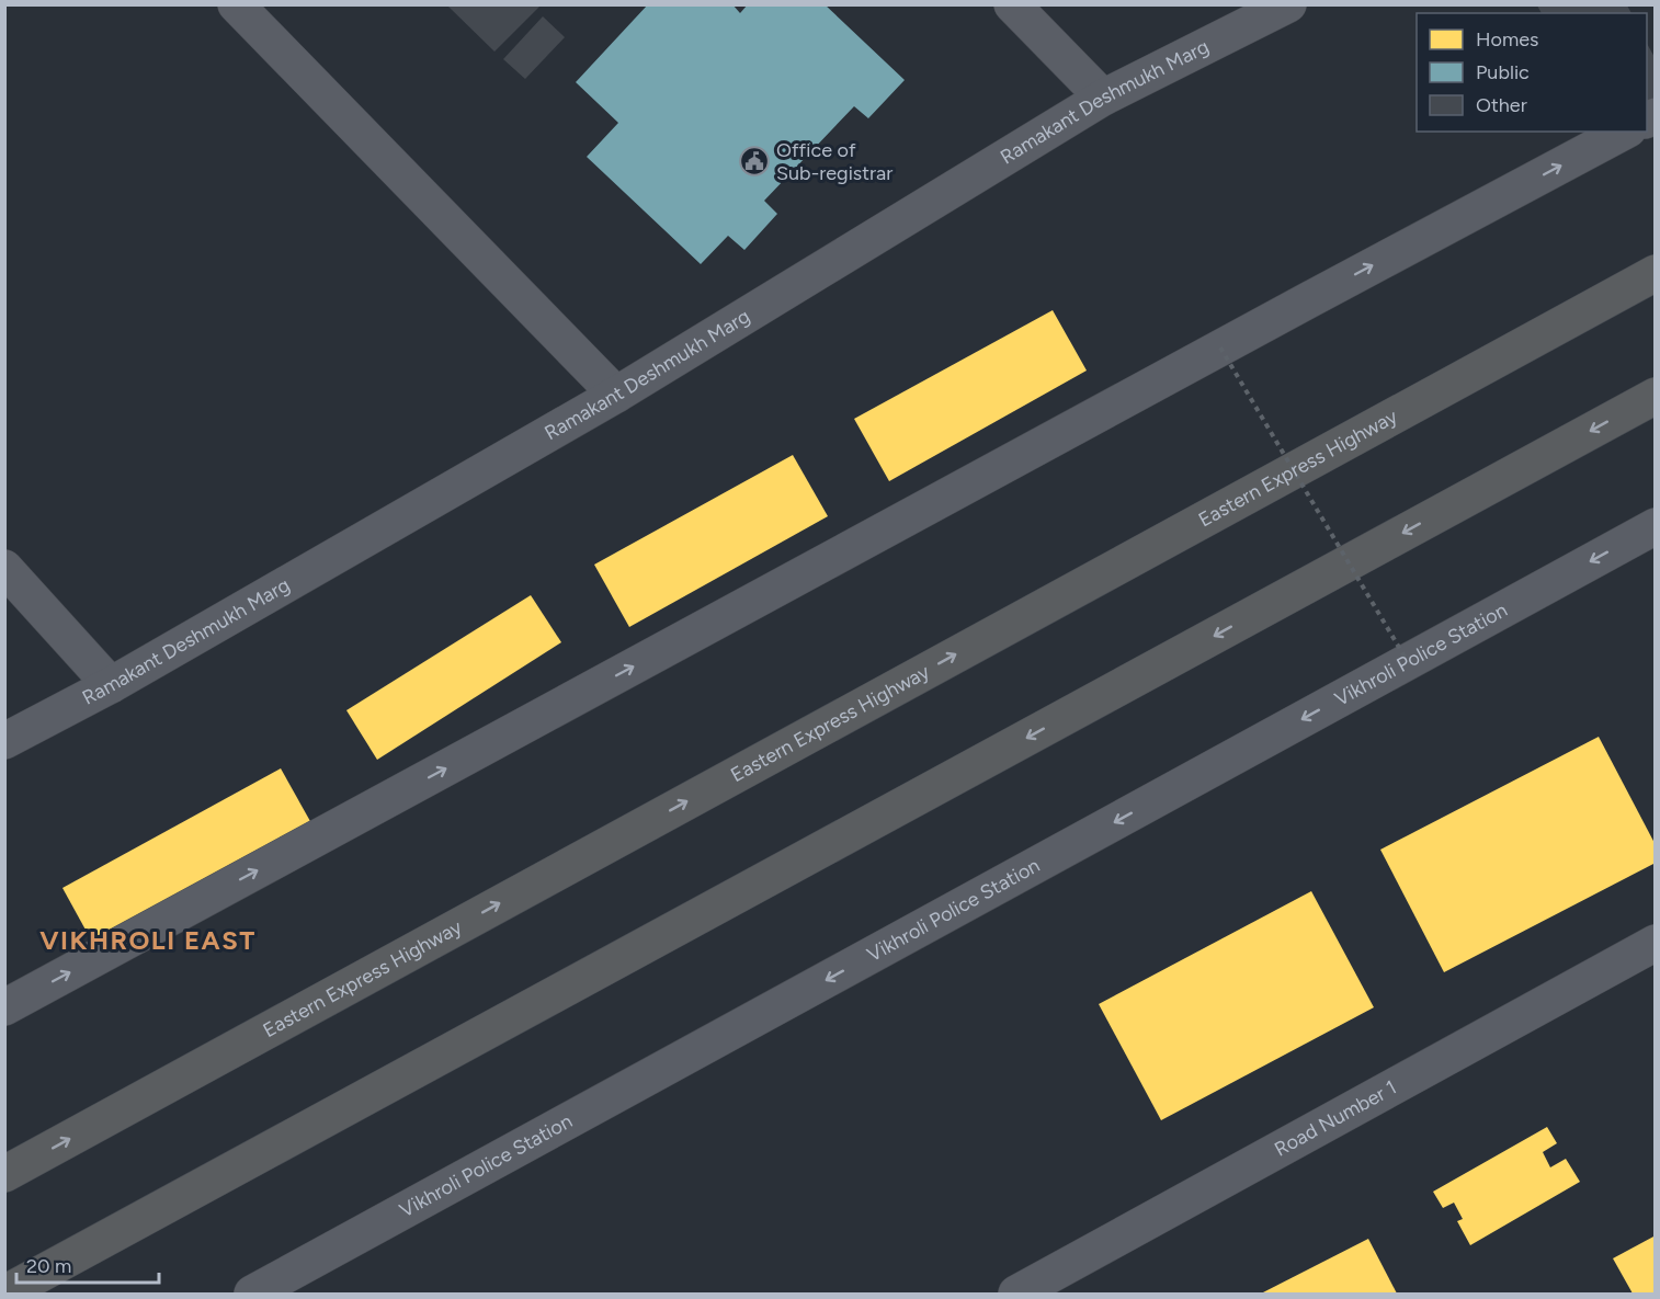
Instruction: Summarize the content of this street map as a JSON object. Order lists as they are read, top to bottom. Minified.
{"streets":{"highway":["Eastern Express Highway"],"street":["Ramakant Deshmukh Marg","Vikhroli Police Station","Road Number 1"]},"one_way":["Vikhroli Police Station"],"districts":["VIKHROLI EAST"],"places":{"public building":["Office of Sub-registrar"]},"legend":["Homes","Public","Other"],"scale_bar":"20 m"}
